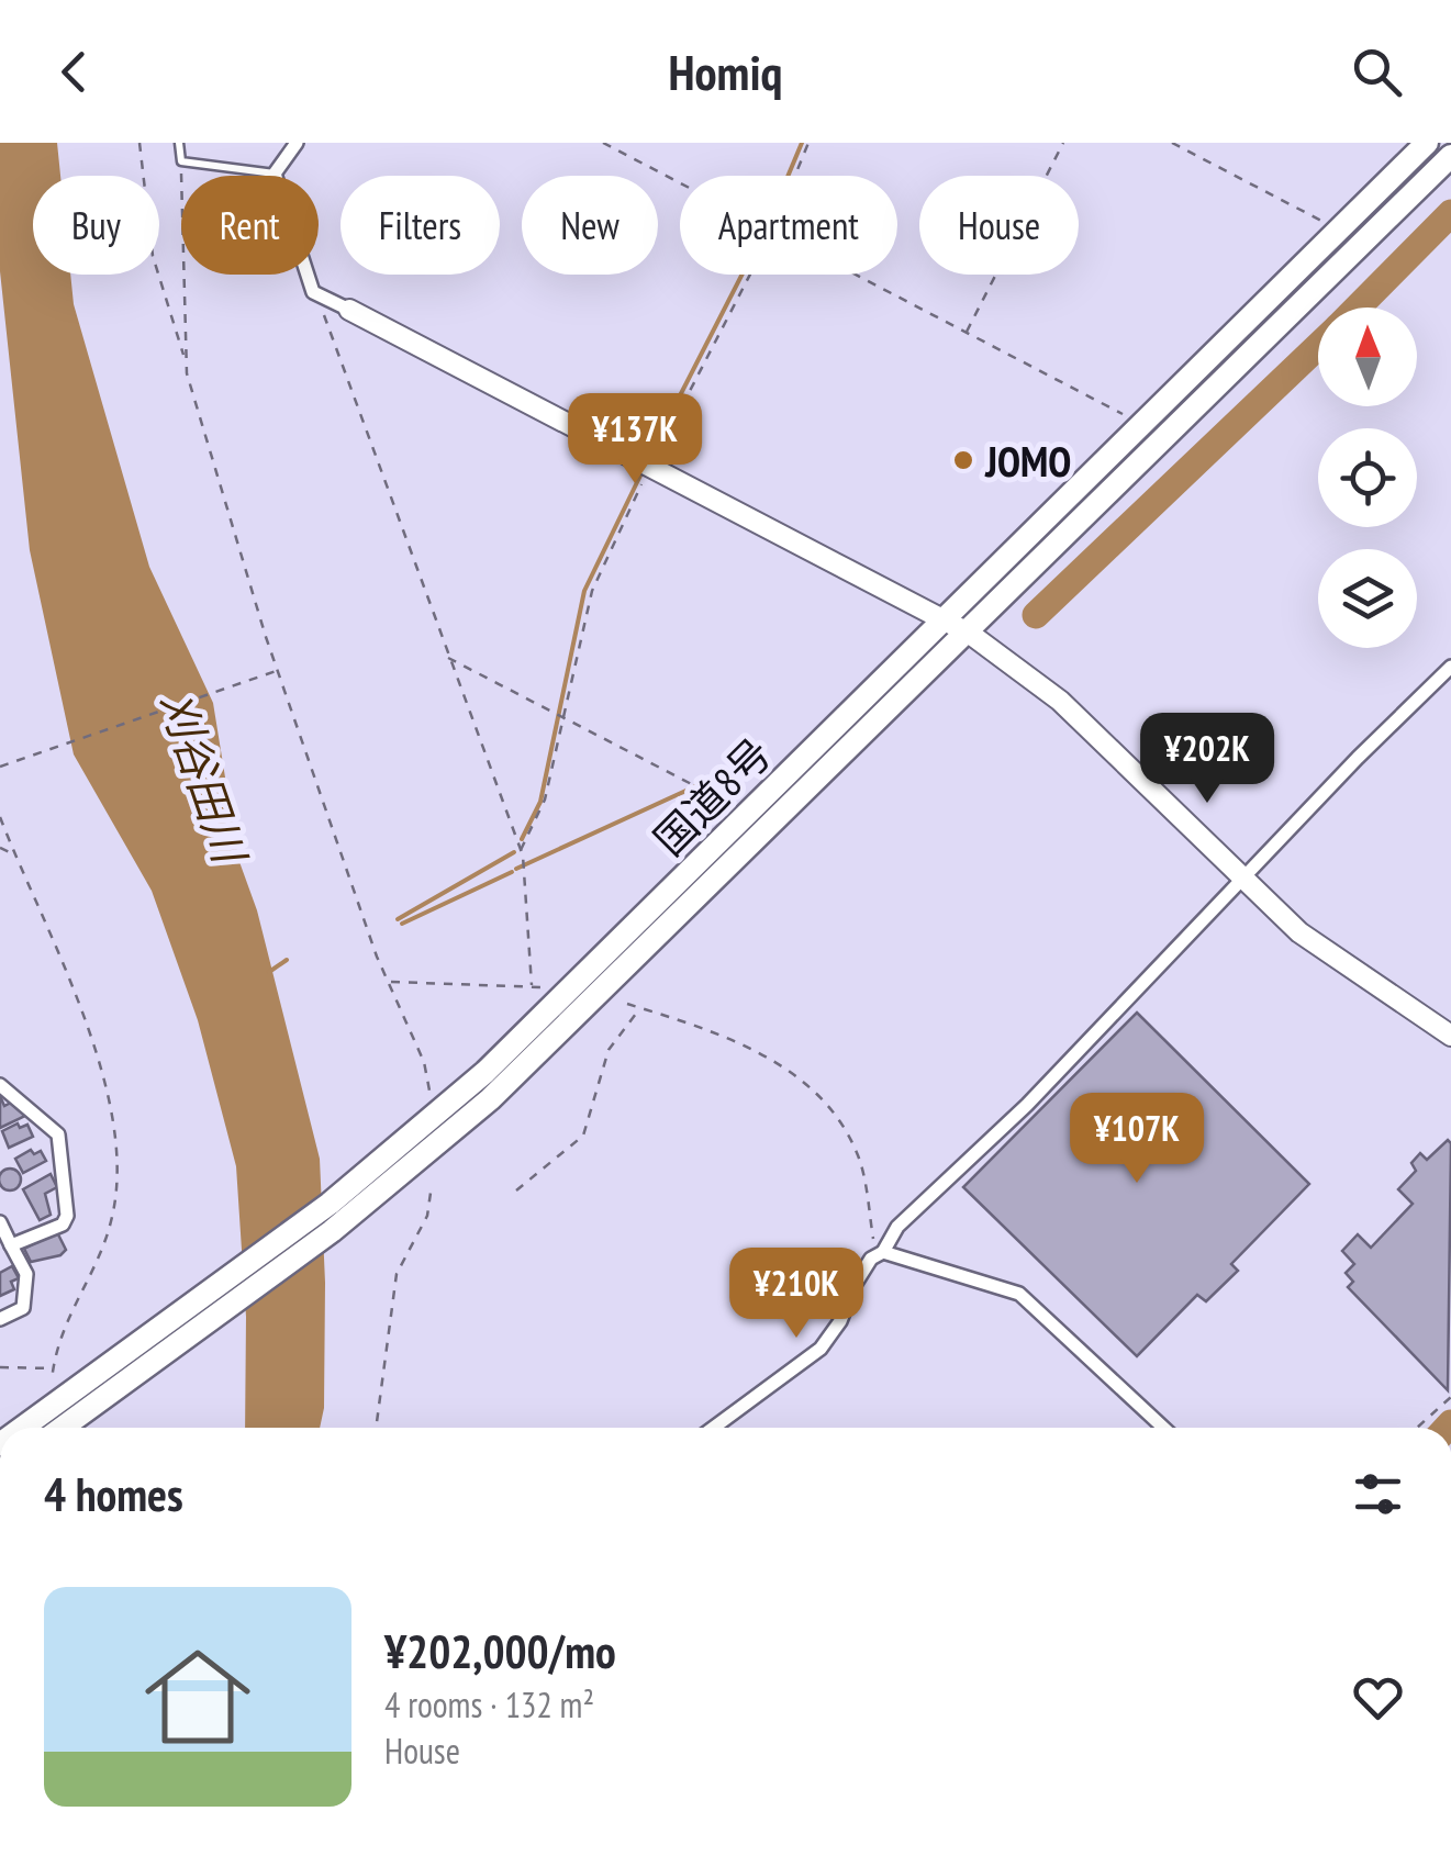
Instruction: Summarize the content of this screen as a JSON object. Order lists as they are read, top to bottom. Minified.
{"streets":{"highway":["国道8号"]},"water":["刈谷田川"],"places":["JOMO"],"north":"top","page":{"header":"Homiq","chip":["Buy","Rent","Filters","New","Apartment","House"],"price":["¥137K","¥202K","¥107K","¥210K"],"heading":"4 homes","list":[{"name":"¥202,000/mo","note":"4 rooms · 132 m² · House"}]}}
